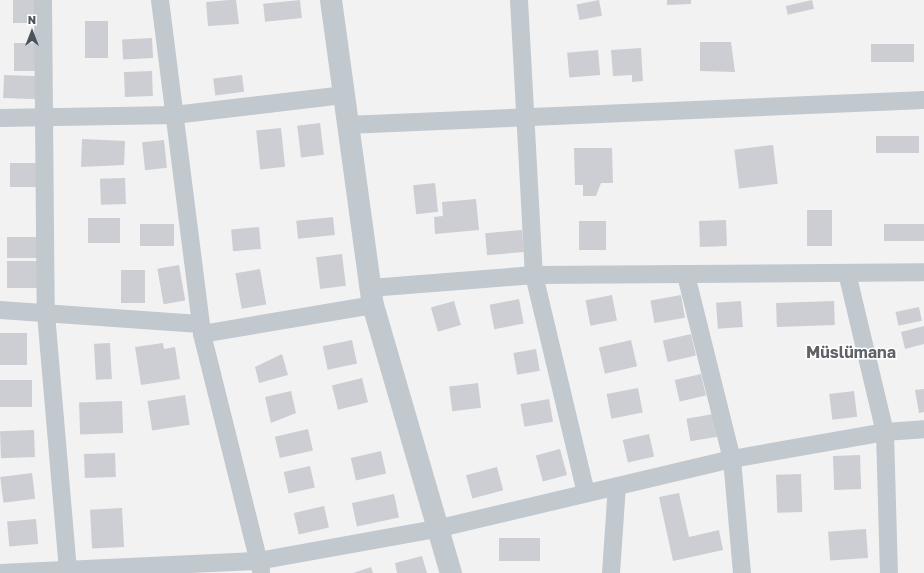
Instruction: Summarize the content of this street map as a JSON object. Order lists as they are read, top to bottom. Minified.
{"districts":["Müslümana"],"north":"top"}
